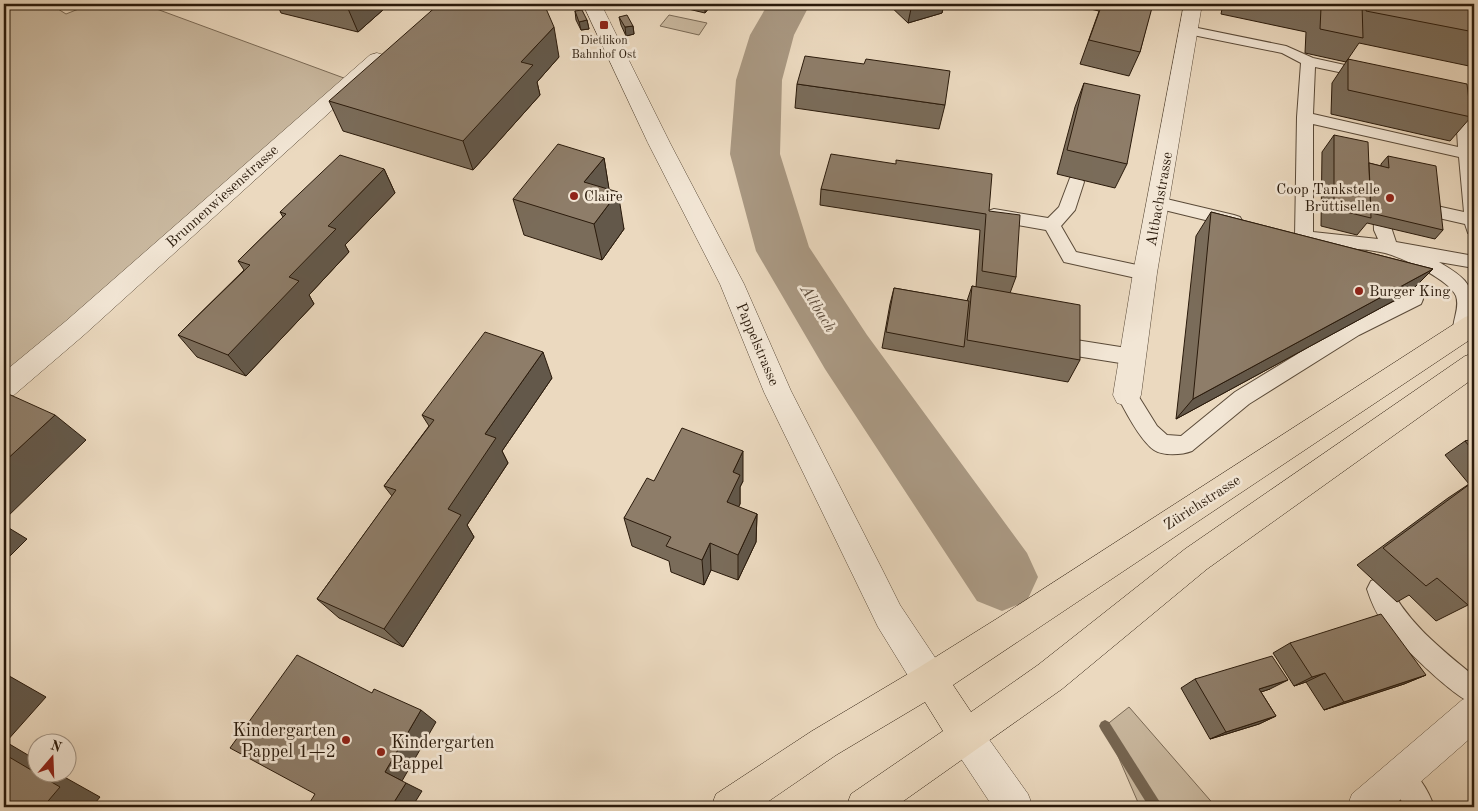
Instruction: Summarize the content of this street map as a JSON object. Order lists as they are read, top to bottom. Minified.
{"streets":{"main road":["Zürichstrasse"],"street":["Brunnenwiesenstrasse","Altbachstrasse","Pappelstrasse"]},"crossings":[["Pappelstrasse","Zürichstrasse"]],"water":["Altbach"],"places":{"transit":["Dietlikon Bahnhof Ost"],"other":["Claire","Coop Tankstelle Brüttisellen","Burger King","Kindergarten Pappel 1+2","Kindergarten Pappel"]},"north":"top"}
